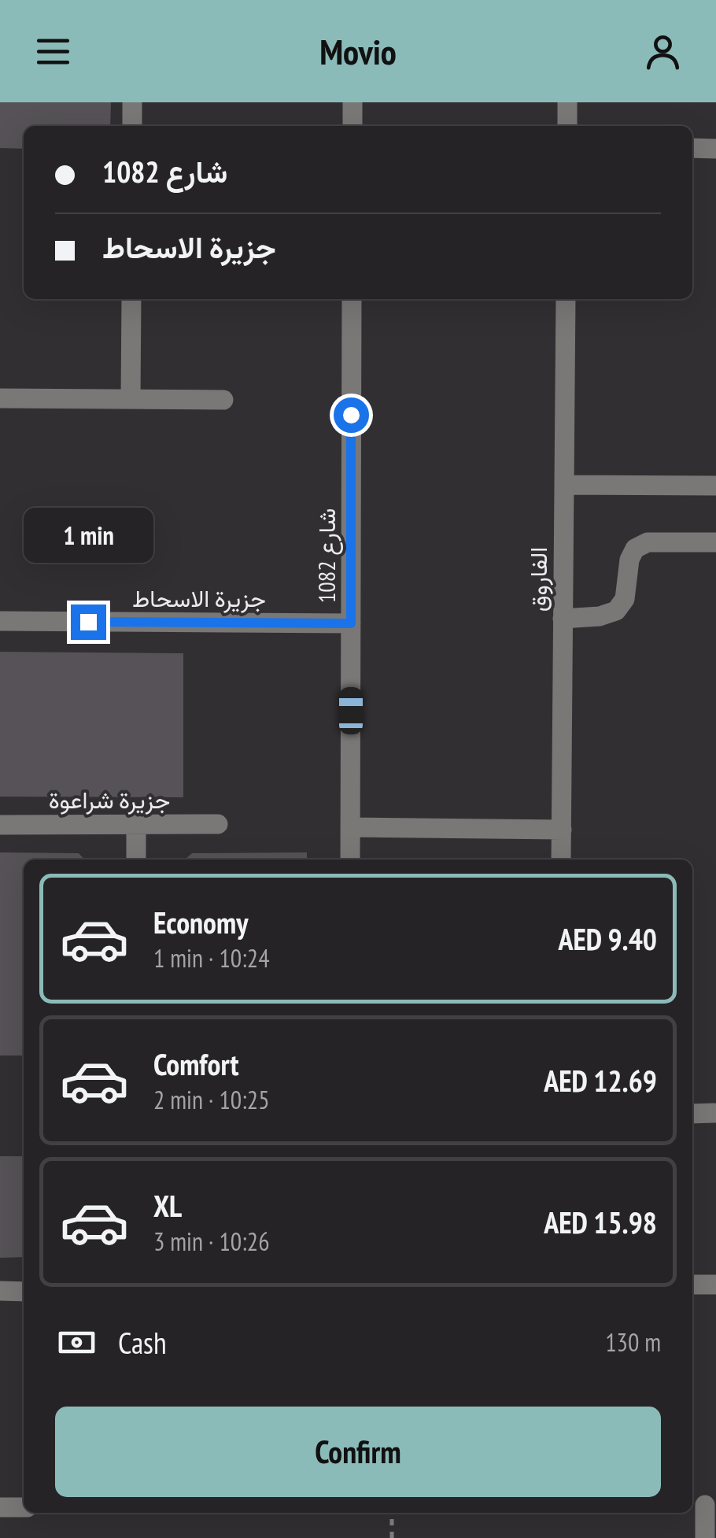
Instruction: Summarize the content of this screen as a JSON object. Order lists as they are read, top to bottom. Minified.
{"streets":{"street":["شارع 1082","الفاروق","جزيرة الاسحاط","جزيرة شراعوة"]},"crossings":[["شارع 1082","جزيرة الاسحاط"]],"page":{"header":"Movio","banner":["شارع 1082","جزيرة الاسحاط"],"bubble":"1 min","list":[{"name":"Economy","note":"1 min · 10:24","value":"AED 9.40"},{"name":"Comfort","note":"2 min · 10:25","value":"AED 12.69"},{"name":"XL","note":"3 min · 10:26","value":"AED 15.98"}],"pay":["Cash","130 m"],"buttons":"Confirm"}}
